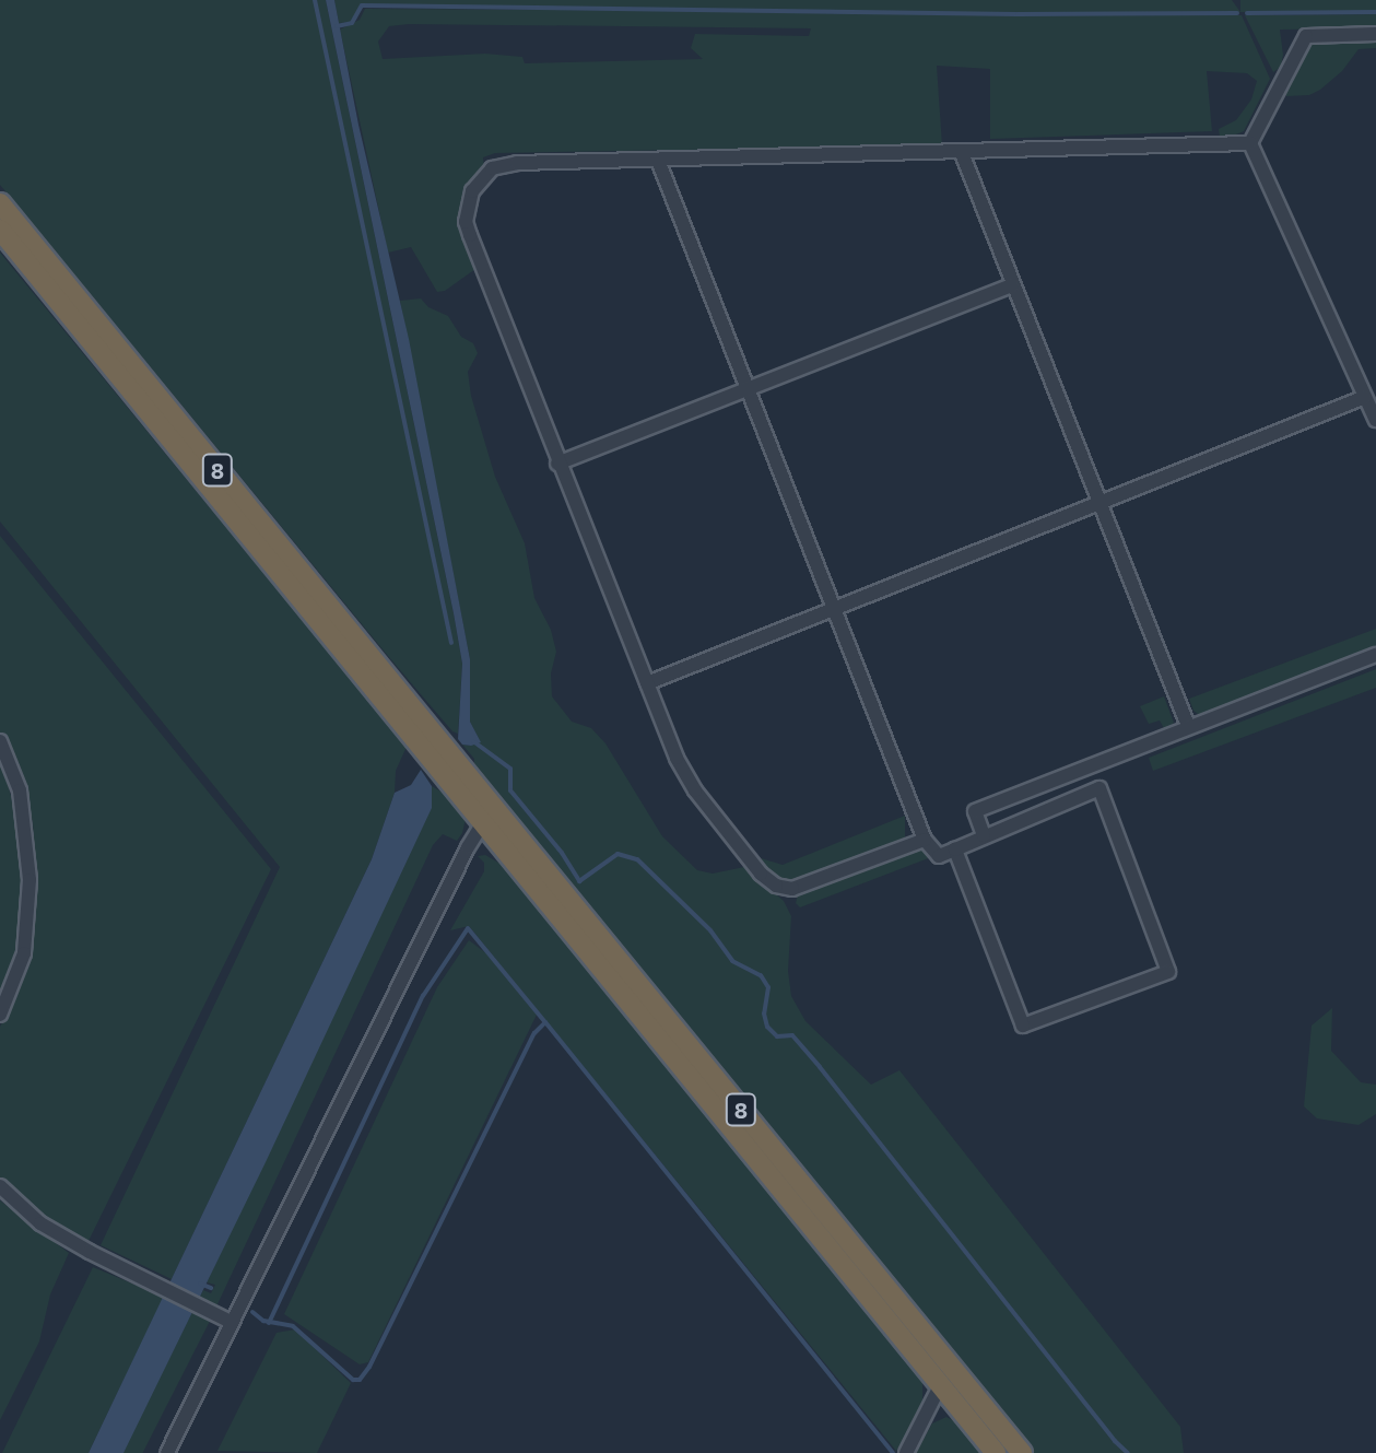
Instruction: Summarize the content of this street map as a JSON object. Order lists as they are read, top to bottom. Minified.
{"streets":{"highway":["8"]}}
